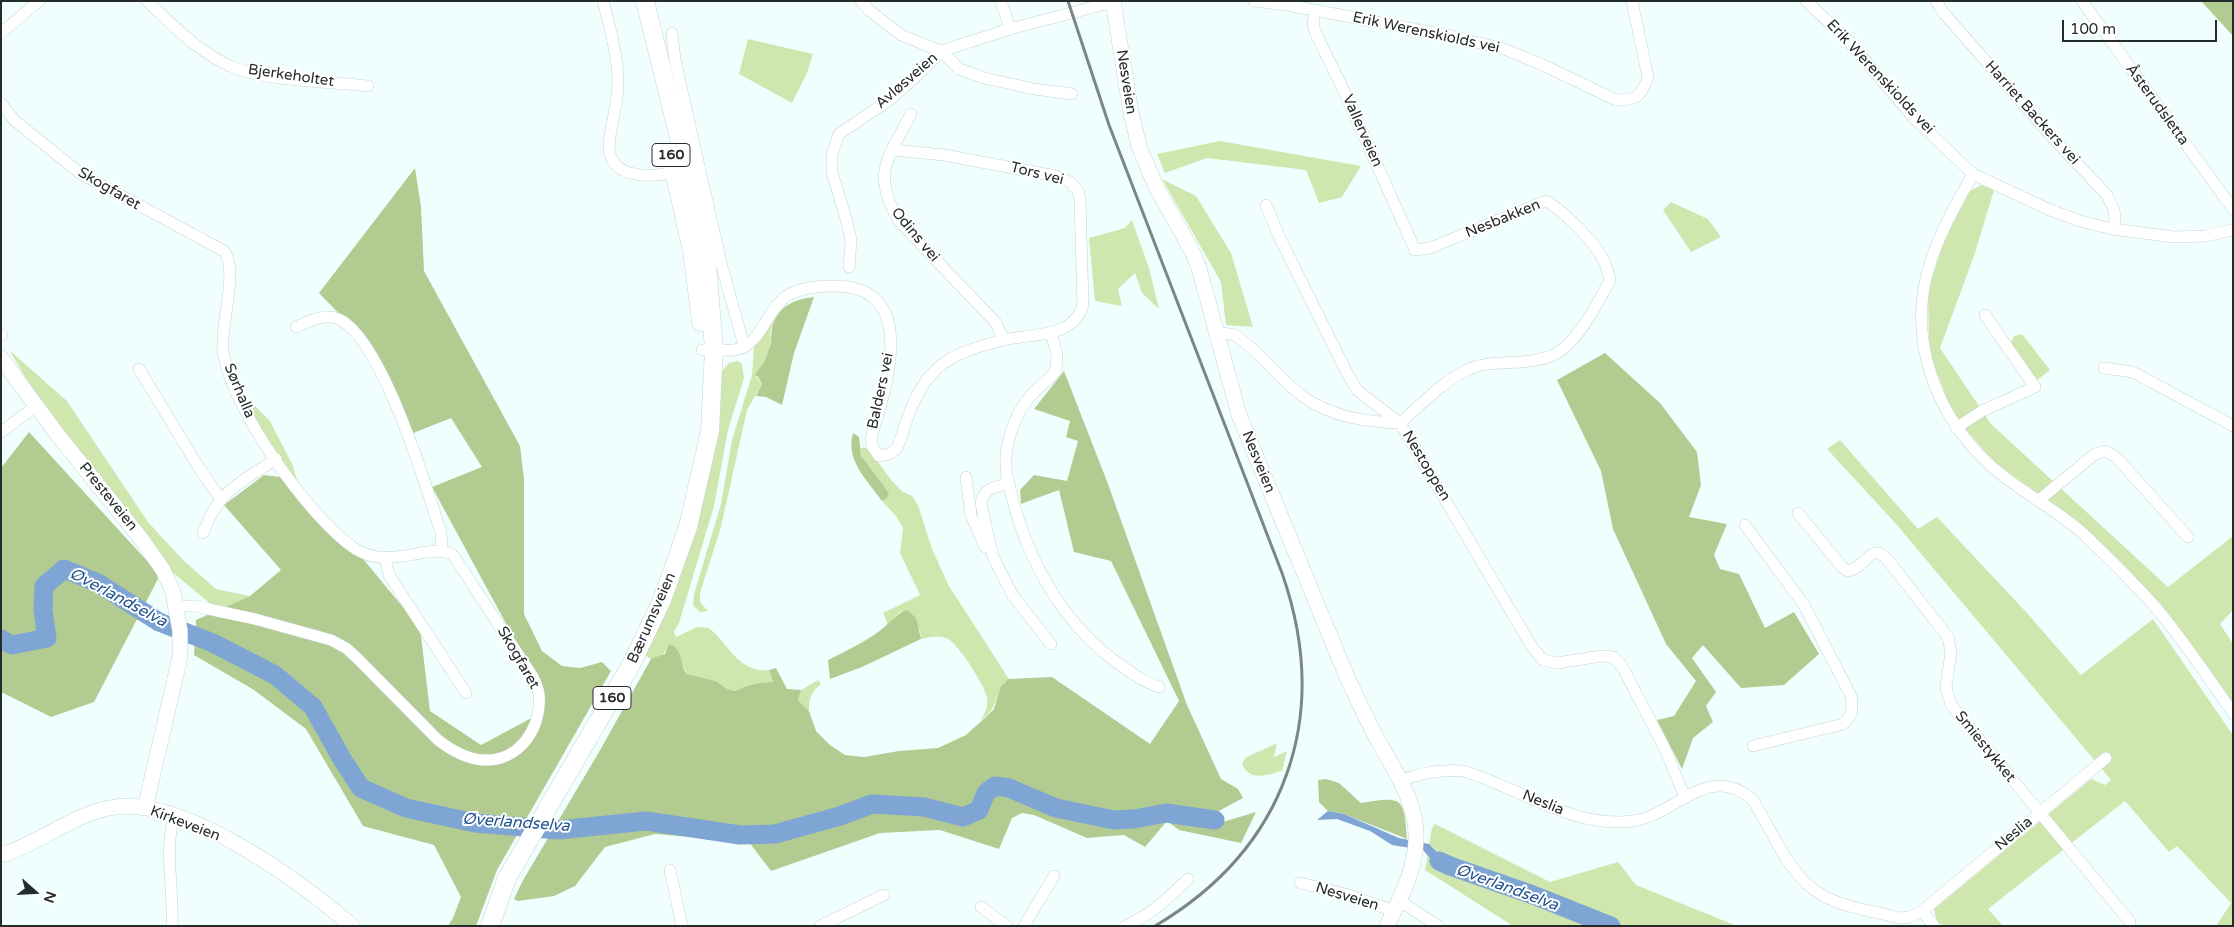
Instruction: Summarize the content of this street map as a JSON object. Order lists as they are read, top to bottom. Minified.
{"streets":{"main road":["160","Bærumsveien"],"street":["Erik Werenskiolds vei","Bjerkeholtet","Avløsveien","Nesveien","Åsterudsletta","Harriet Backers vei","Vallerveien","Tors vei","Skogfaret","Nesbakken","Odins vei","Sørhalla","Balders vei","Nestoppen","Presteveien","Smiestykket","Neslia","Kirkeveien"]},"crossings":[["Erik Werenskiolds vei","Harriet Backers vei"],["Erik Werenskiolds vei","Vallerveien"],["Avløsveien","Nesveien"],["Nesveien","Neslia"],["Vallerveien","Nesbakken"],["Tors vei","Odins vei"],["Tors vei","Balders vei"],["Skogfaret","Sørhalla"],["Skogfaret","Presteveien"],["Nesbakken","Nestoppen"],["Odins vei","Balders vei"],["Nestoppen","Neslia"],["Presteveien","Kirkeveien"],["Smiestykket","Neslia"]],"water":["Øverlandselva"],"scale_bar":"100 m","north":"right"}
